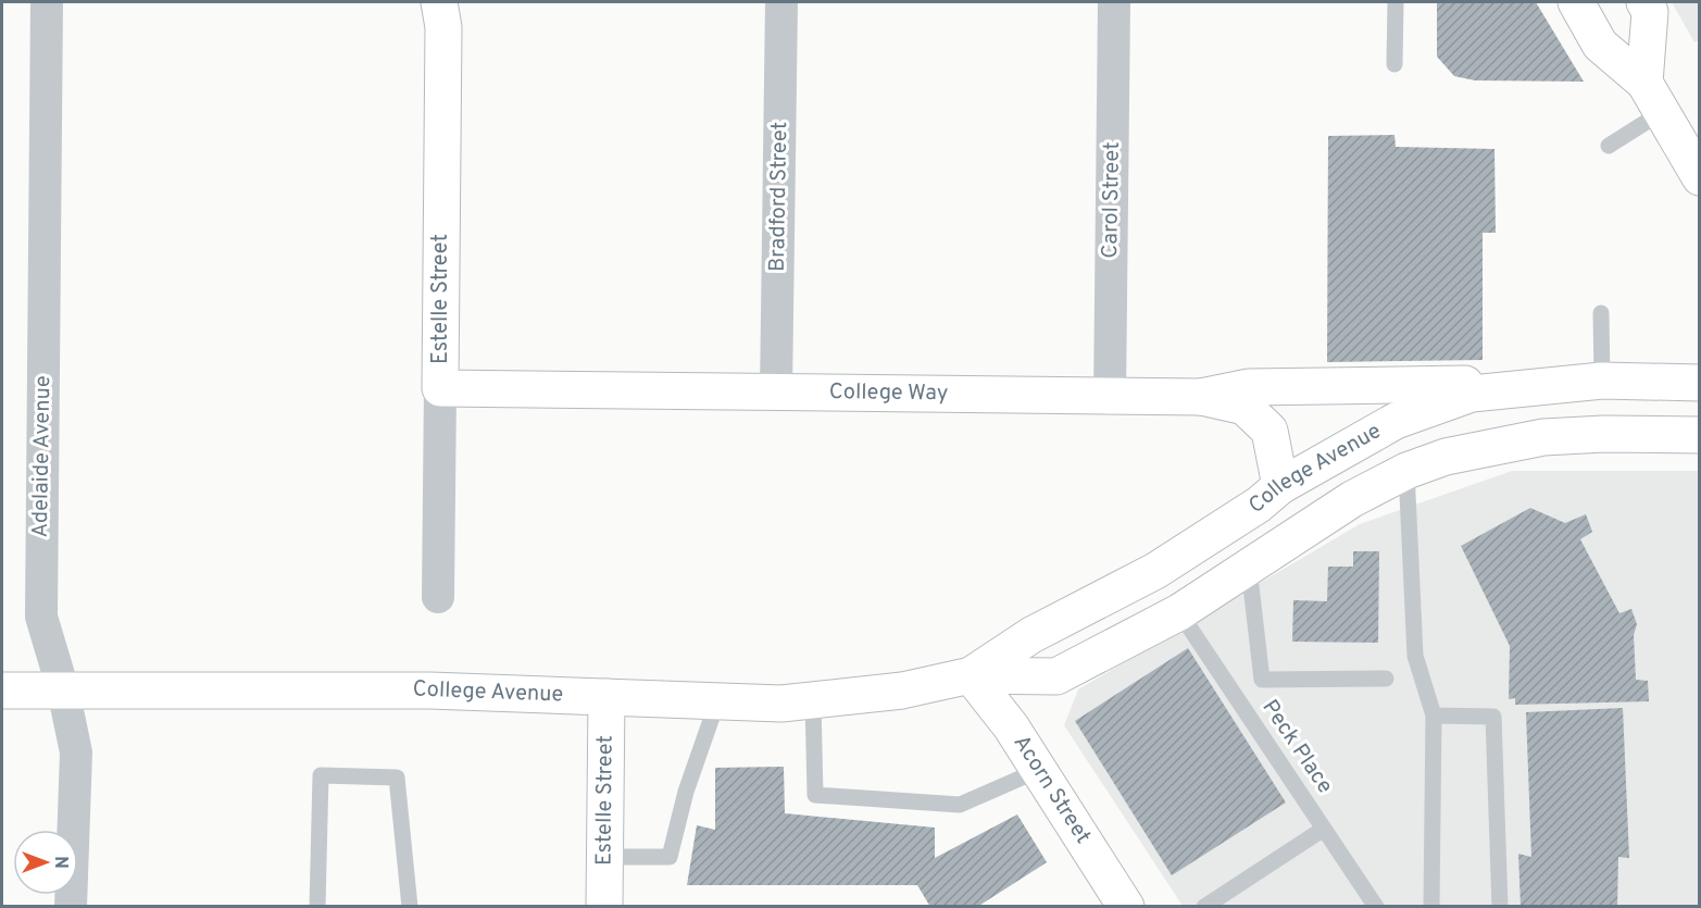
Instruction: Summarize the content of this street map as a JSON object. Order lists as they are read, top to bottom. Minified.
{"streets":{"main road":["Estelle Street","College Way","College Avenue","Acorn Street"],"street":["Bradford Street","Carol Street","Adelaide Avenue"],"lane":["Peck Place"]},"crossings":[["Bradford Street","College Way"],["Carol Street","College Way"],["Estelle Street","College Way"],["Estelle Street","College Avenue"],["College Way","College Avenue"],["Adelaide Avenue","College Avenue"],["College Avenue","Peck Place"],["College Avenue","Acorn Street"]],"north":"right"}
